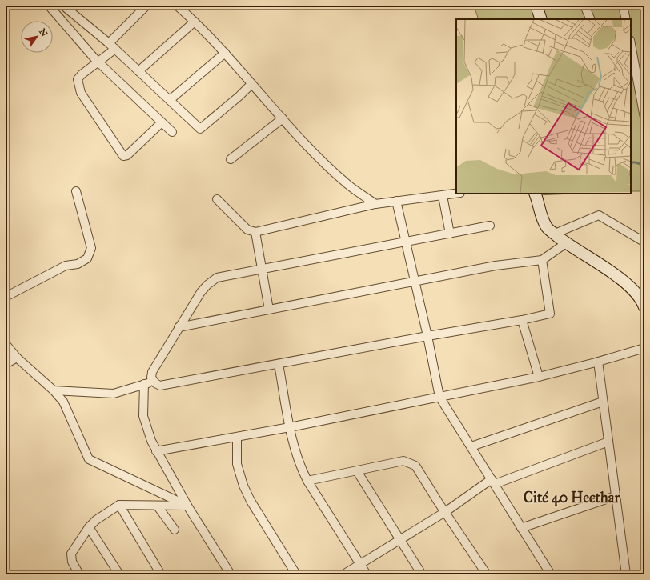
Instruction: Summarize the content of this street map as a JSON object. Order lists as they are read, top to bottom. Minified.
{"districts":["Cité 40 Hecthar"],"north":"top right"}
